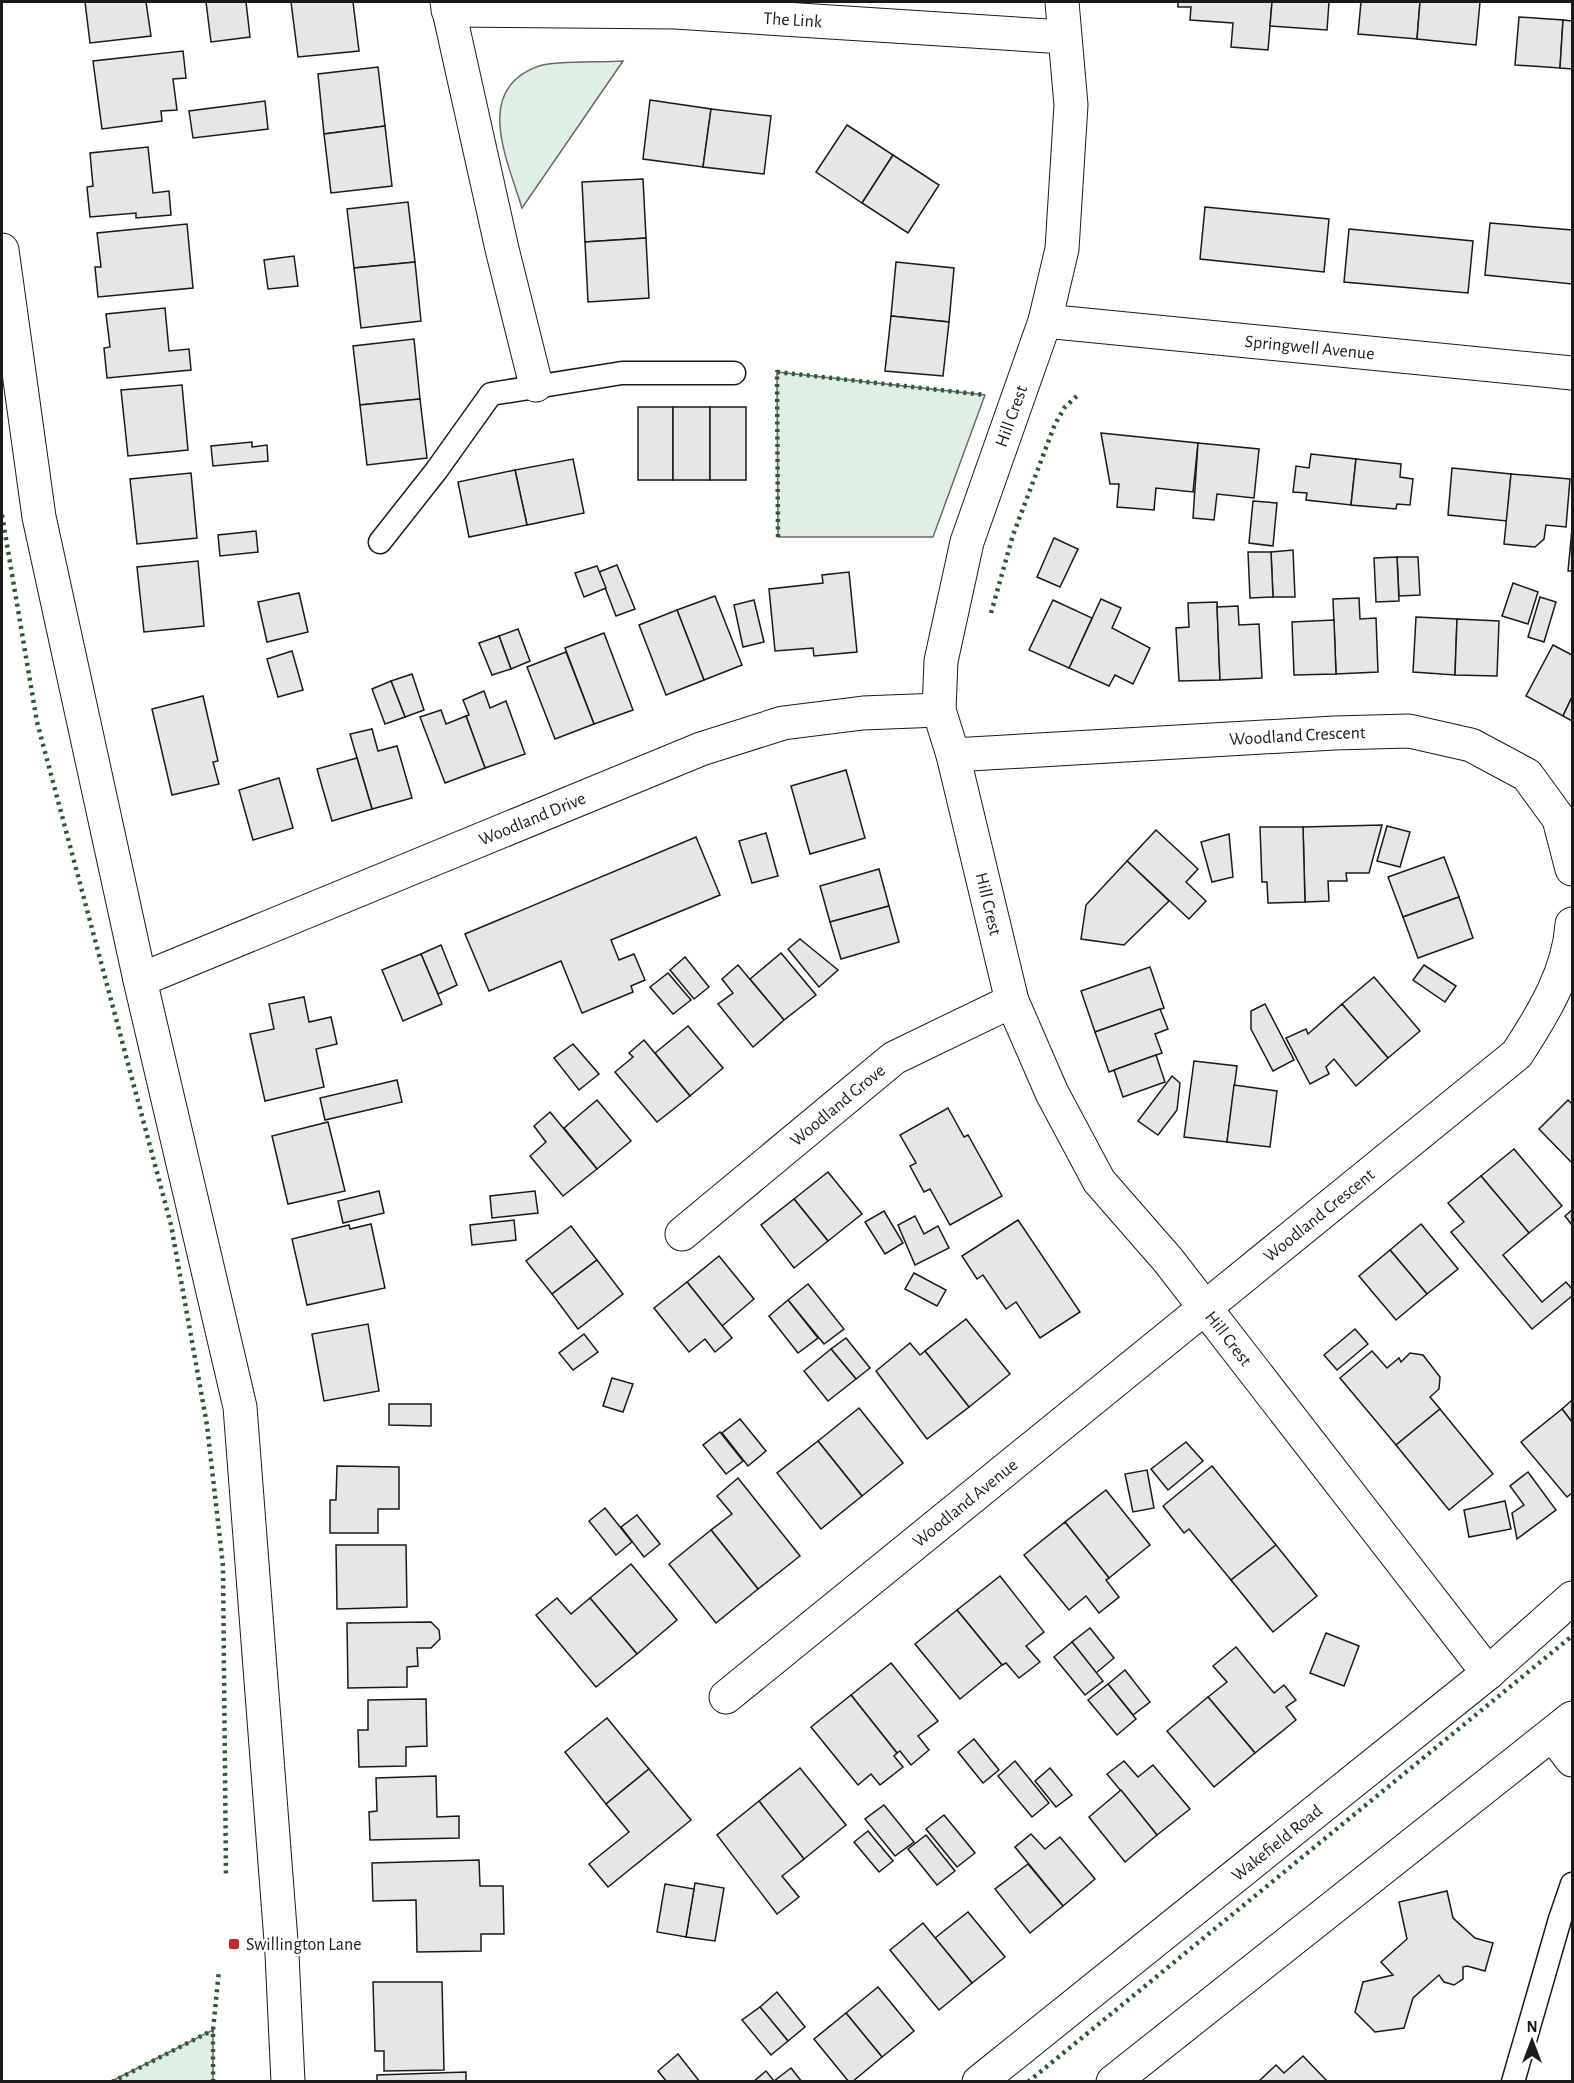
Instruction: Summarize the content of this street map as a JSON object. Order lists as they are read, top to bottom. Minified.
{"streets":{"street":["The Link","Springwell Avenue","Hill Crest","Woodland Crescent","Woodland Drive","Woodland Grove","Woodland Avenue","Wakefield Road"]},"crossings":[["The Link","Hill Crest"],["Springwell Avenue","Hill Crest"],["Hill Crest","Woodland Crescent"],["Hill Crest","Woodland Drive"],["Hill Crest","Woodland Grove"],["Hill Crest","Woodland Avenue"],["Hill Crest","Wakefield Road"],["Woodland Crescent","Woodland Avenue"]],"places":{"transit":["Swillington Lane"]},"north":"top"}
